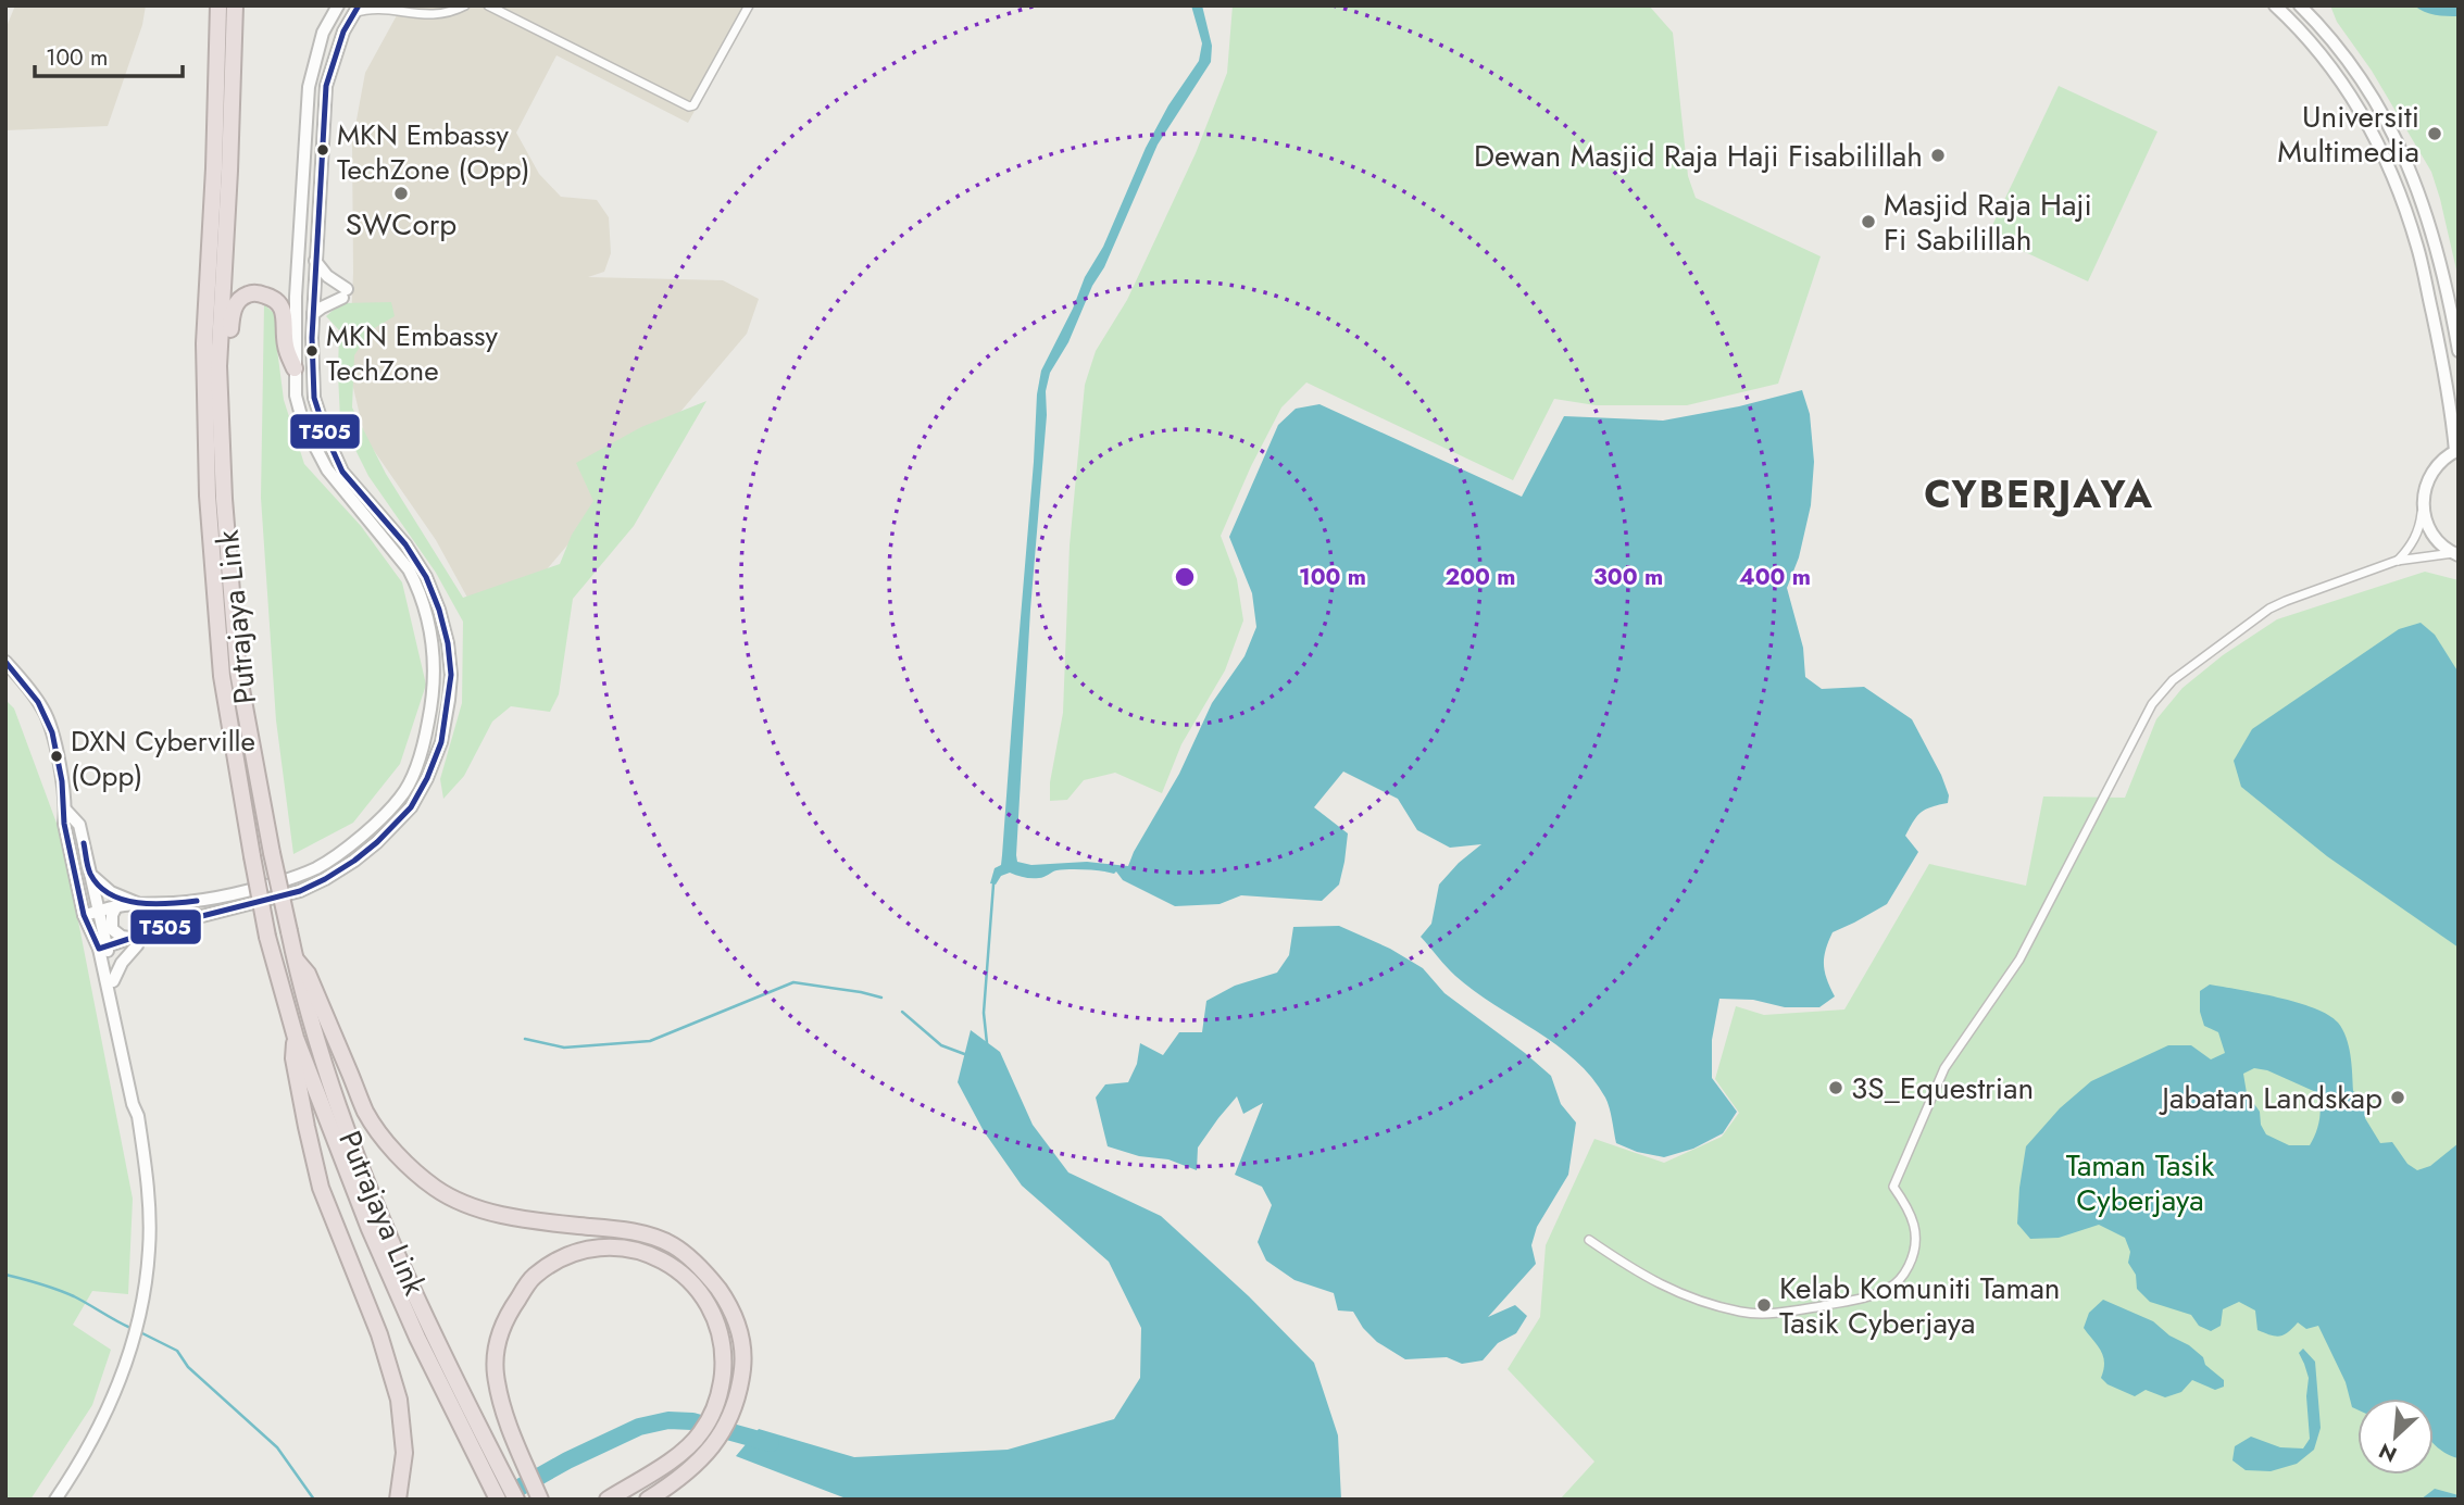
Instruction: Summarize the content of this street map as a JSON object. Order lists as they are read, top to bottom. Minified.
{"streets":{"highway":["Putrajaya Link"]},"districts":["CYBERJAYA"],"parks":["Taman Tasik Cyberjaya"],"places":["Universiti Multimedia","MKN Embassy TechZone (Opp)","Dewan Masjid Raja Haji Fisabilillah","SWCorp","Masjid Raja Haji Fi Sabilillah","MKN Embassy TechZone","DXN Cyberville (Opp)","3S_Equestrian","Jabatan Landskap","Kelab Komuniti Taman Tasik Cyberjaya"],"lines":["transit line T505"],"scale_bar":"100 m","north":"bottom left","rings":["100 m","200 m","300 m","400 m"]}
